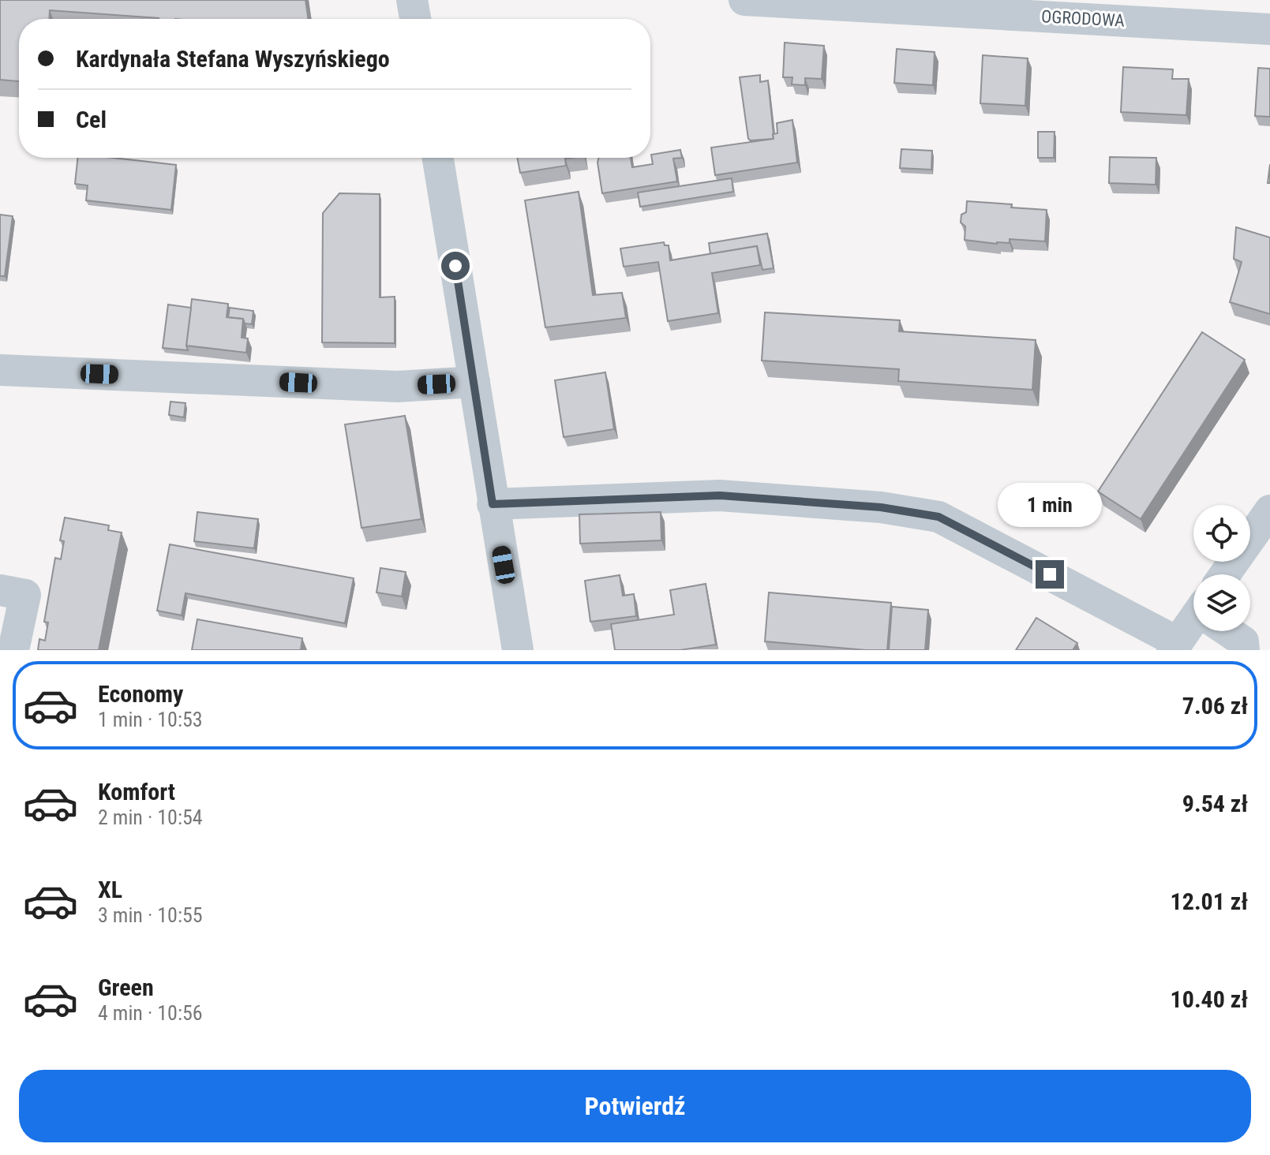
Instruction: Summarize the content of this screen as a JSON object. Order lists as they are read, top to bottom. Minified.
{"streets":{"street":["OGRODOWA"]},"page":{"banner":["Kardynała Stefana Wyszyńskiego","Cel"],"bubble":"1 min","list":[{"name":"Economy","note":"1 min · 10:53","value":"7.06 zł"},{"name":"Komfort","note":"2 min · 10:54","value":"9.54 zł"},{"name":"XL","note":"3 min · 10:55","value":"12.01 zł"},{"name":"Green","note":"4 min · 10:56","value":"10.40 zł"}],"buttons":"Potwierdź"}}
